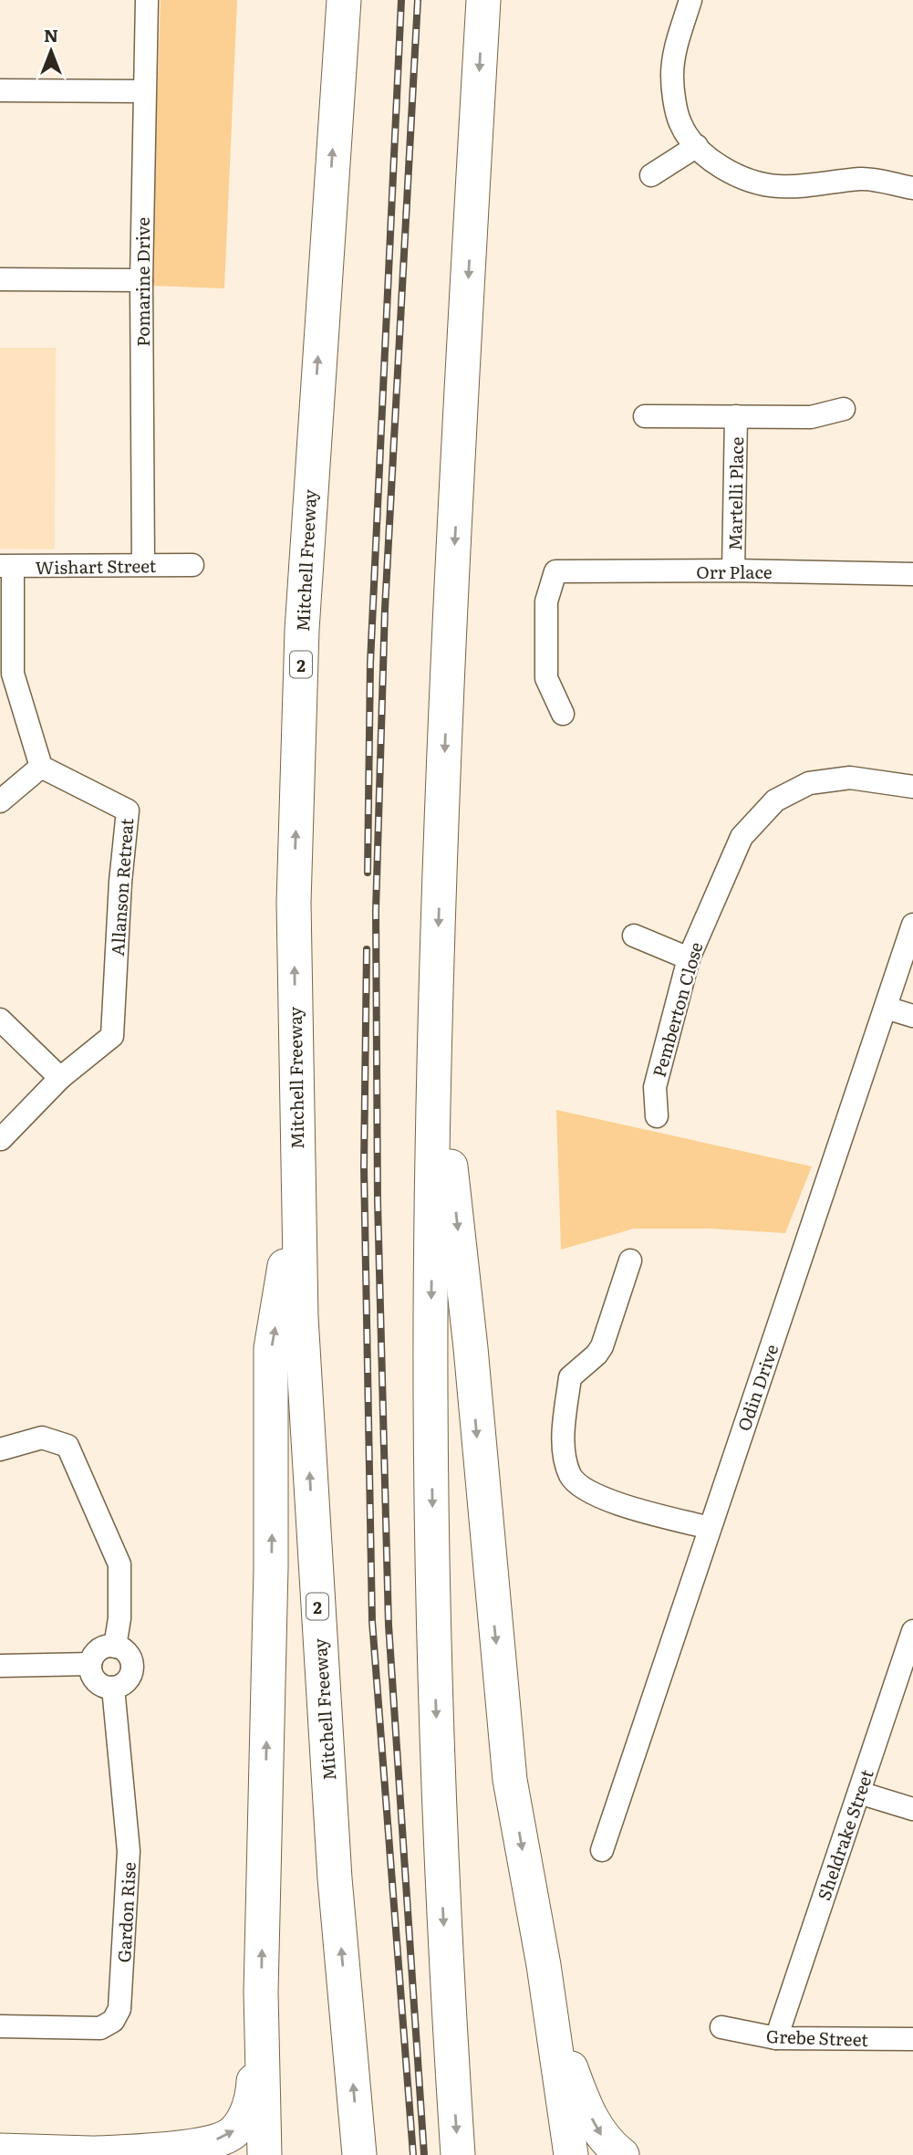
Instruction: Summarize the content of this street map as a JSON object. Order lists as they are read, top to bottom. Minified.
{"streets":{"highway":["Mitchell Freeway","2"],"street":["Pomarine Drive","Martelli Place","Wishart Street","Orr Place","Allanson Retreat","Pemberton Close","Odin Drive","Sheldrake Street","Gardon Rise","Grebe Street"]},"crossings":[["Pomarine Drive","Wishart Street"],["Martelli Place","Orr Place"],["Sheldrake Street","Grebe Street"]],"north":"top"}
